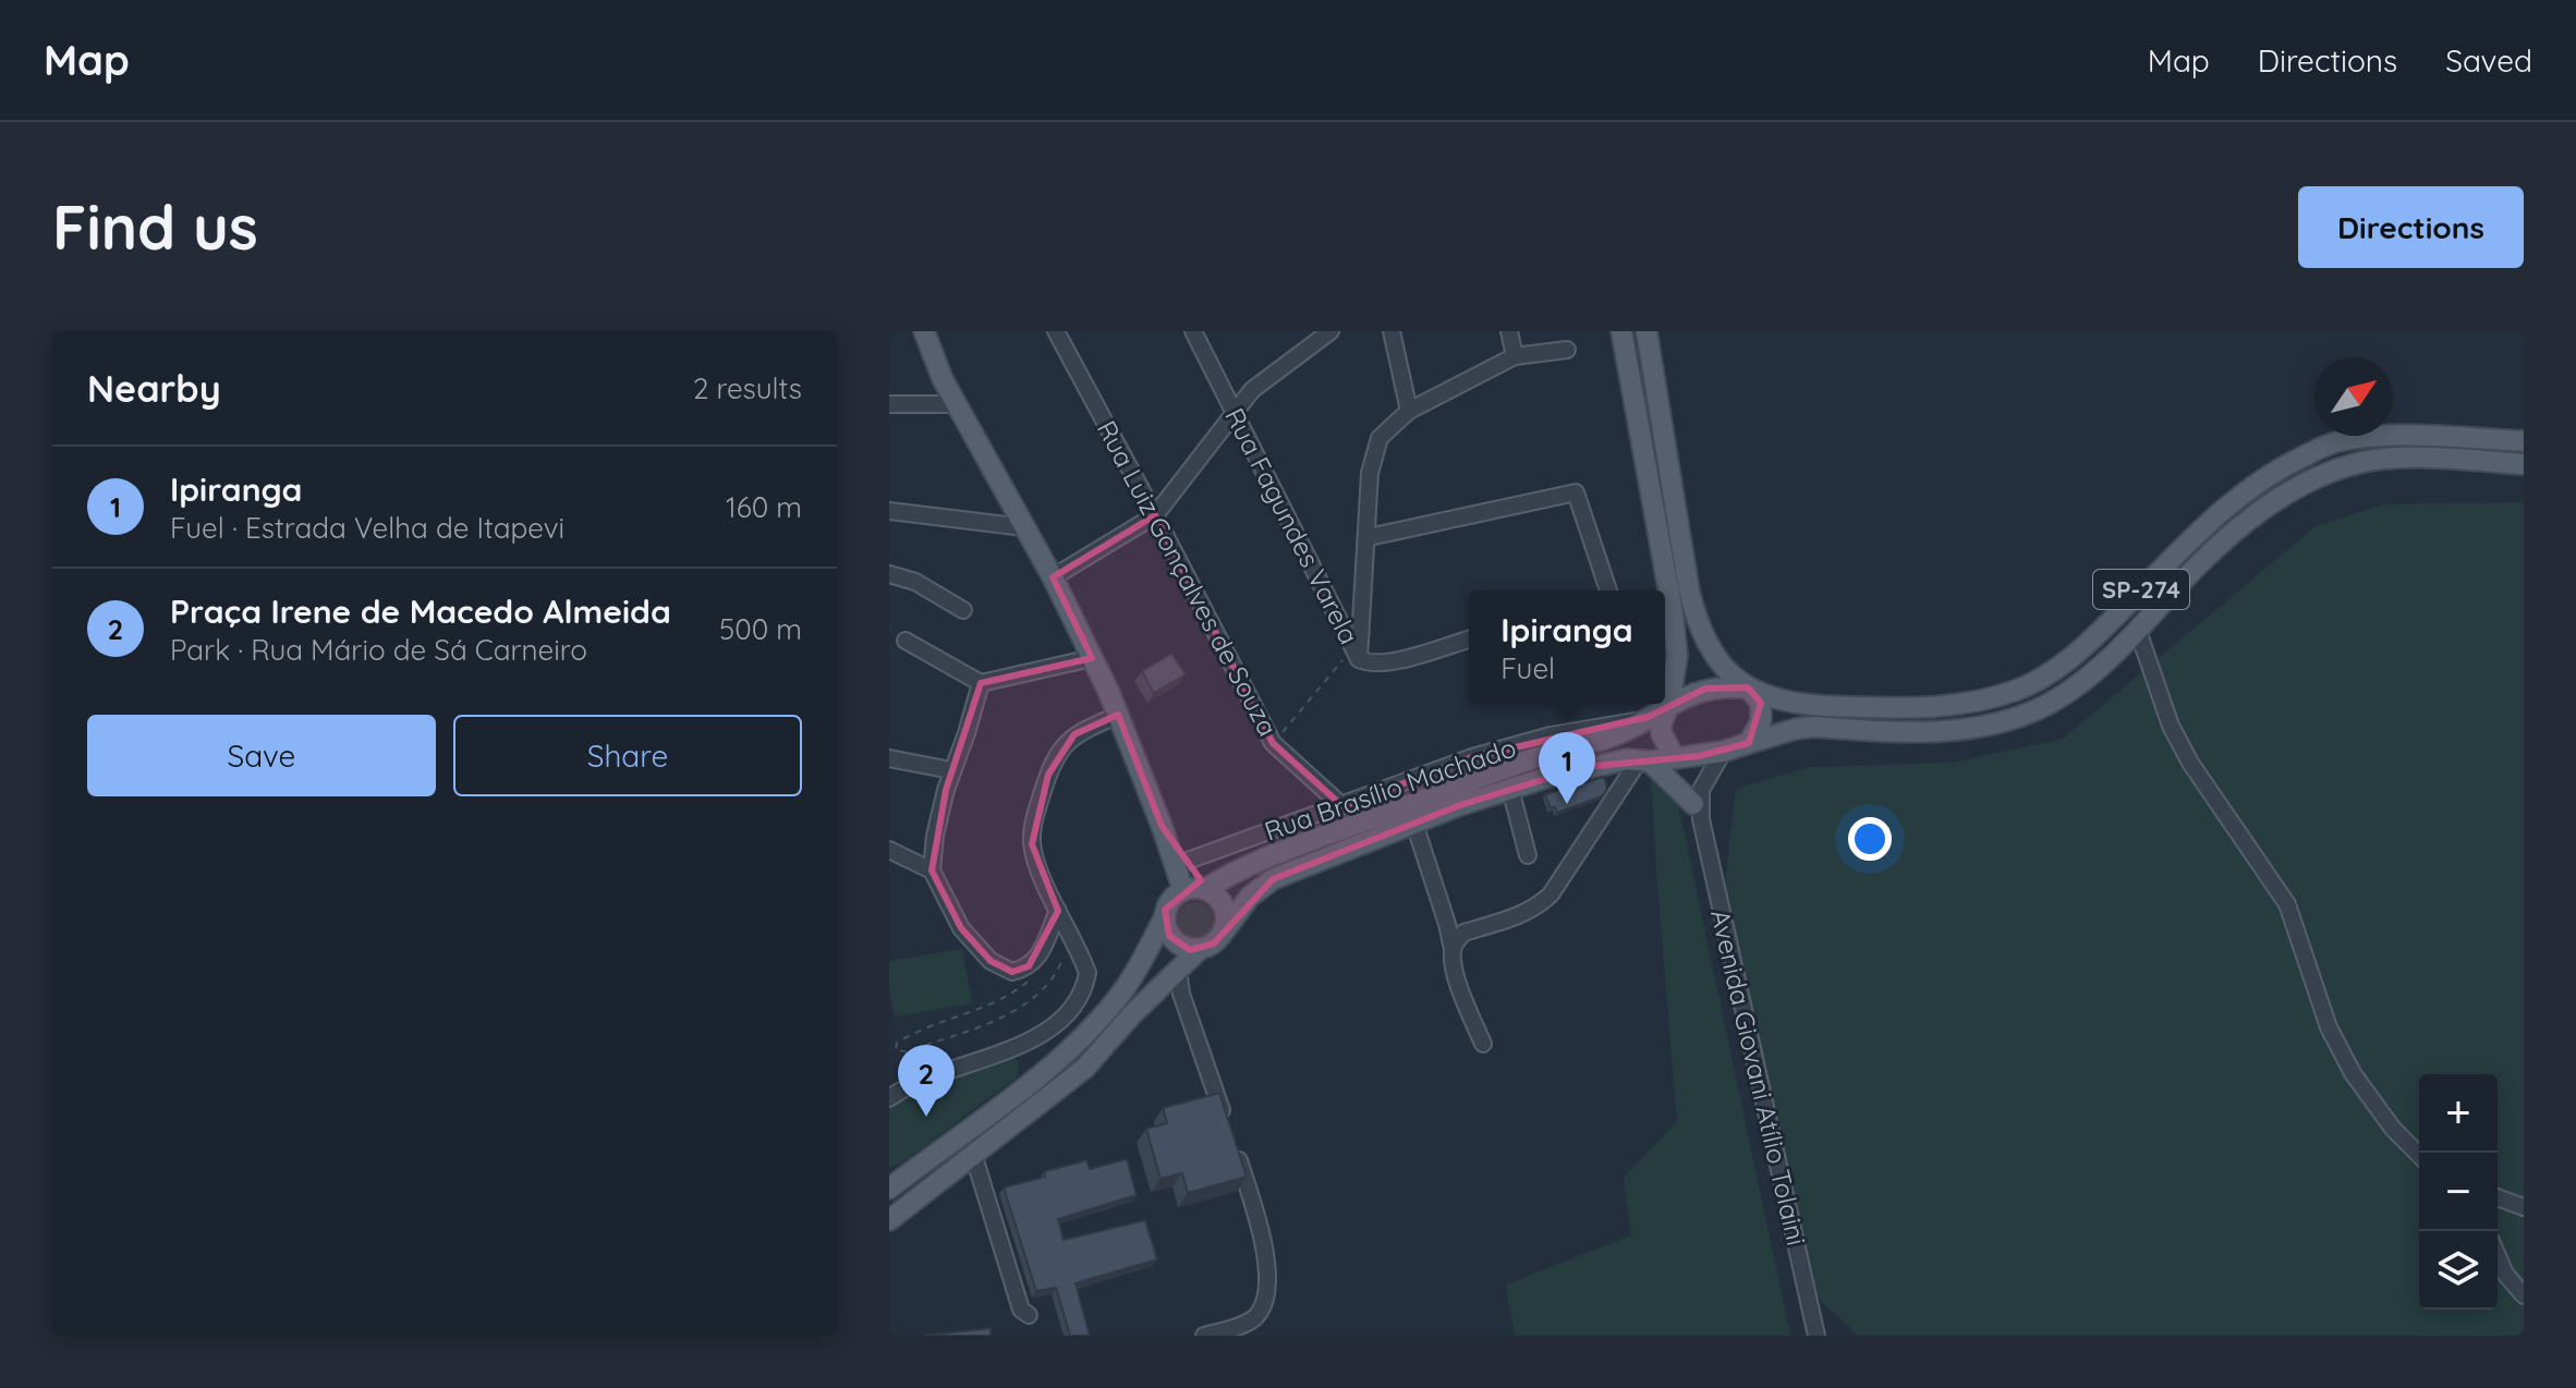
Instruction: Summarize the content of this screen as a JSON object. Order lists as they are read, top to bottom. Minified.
{"streets":{"main road":["SP-274"],"street":["Rua Fagundes Varela","Rua Luiz Gonçalves de Souza","Rua Brasílio Machado","Avenida Giovani Atílio Tolaini"]},"crossings":[["Rua Luiz Gonçalves de Souza","Rua Brasílio Machado"]],"north":"top right","page":{"header":"Map","nav":["Map","Directions","Saved"],"buttons":["Directions",["Save","Share"]],"title":"Find us","heading":["Nearby","2 results"],"list":[{"mark":"1","name":"Ipiranga","note":"Fuel · Estrada Velha de Itapevi","value":"160 m"},{"mark":"2","name":"Praça Irene de Macedo Almeida","note":"Park · Rua Mário de Sá Carneiro","value":"500 m"}],"popup":["Ipiranga","Fuel"],"pins":["1","2"],"map_buttons":["+","−"]}}
